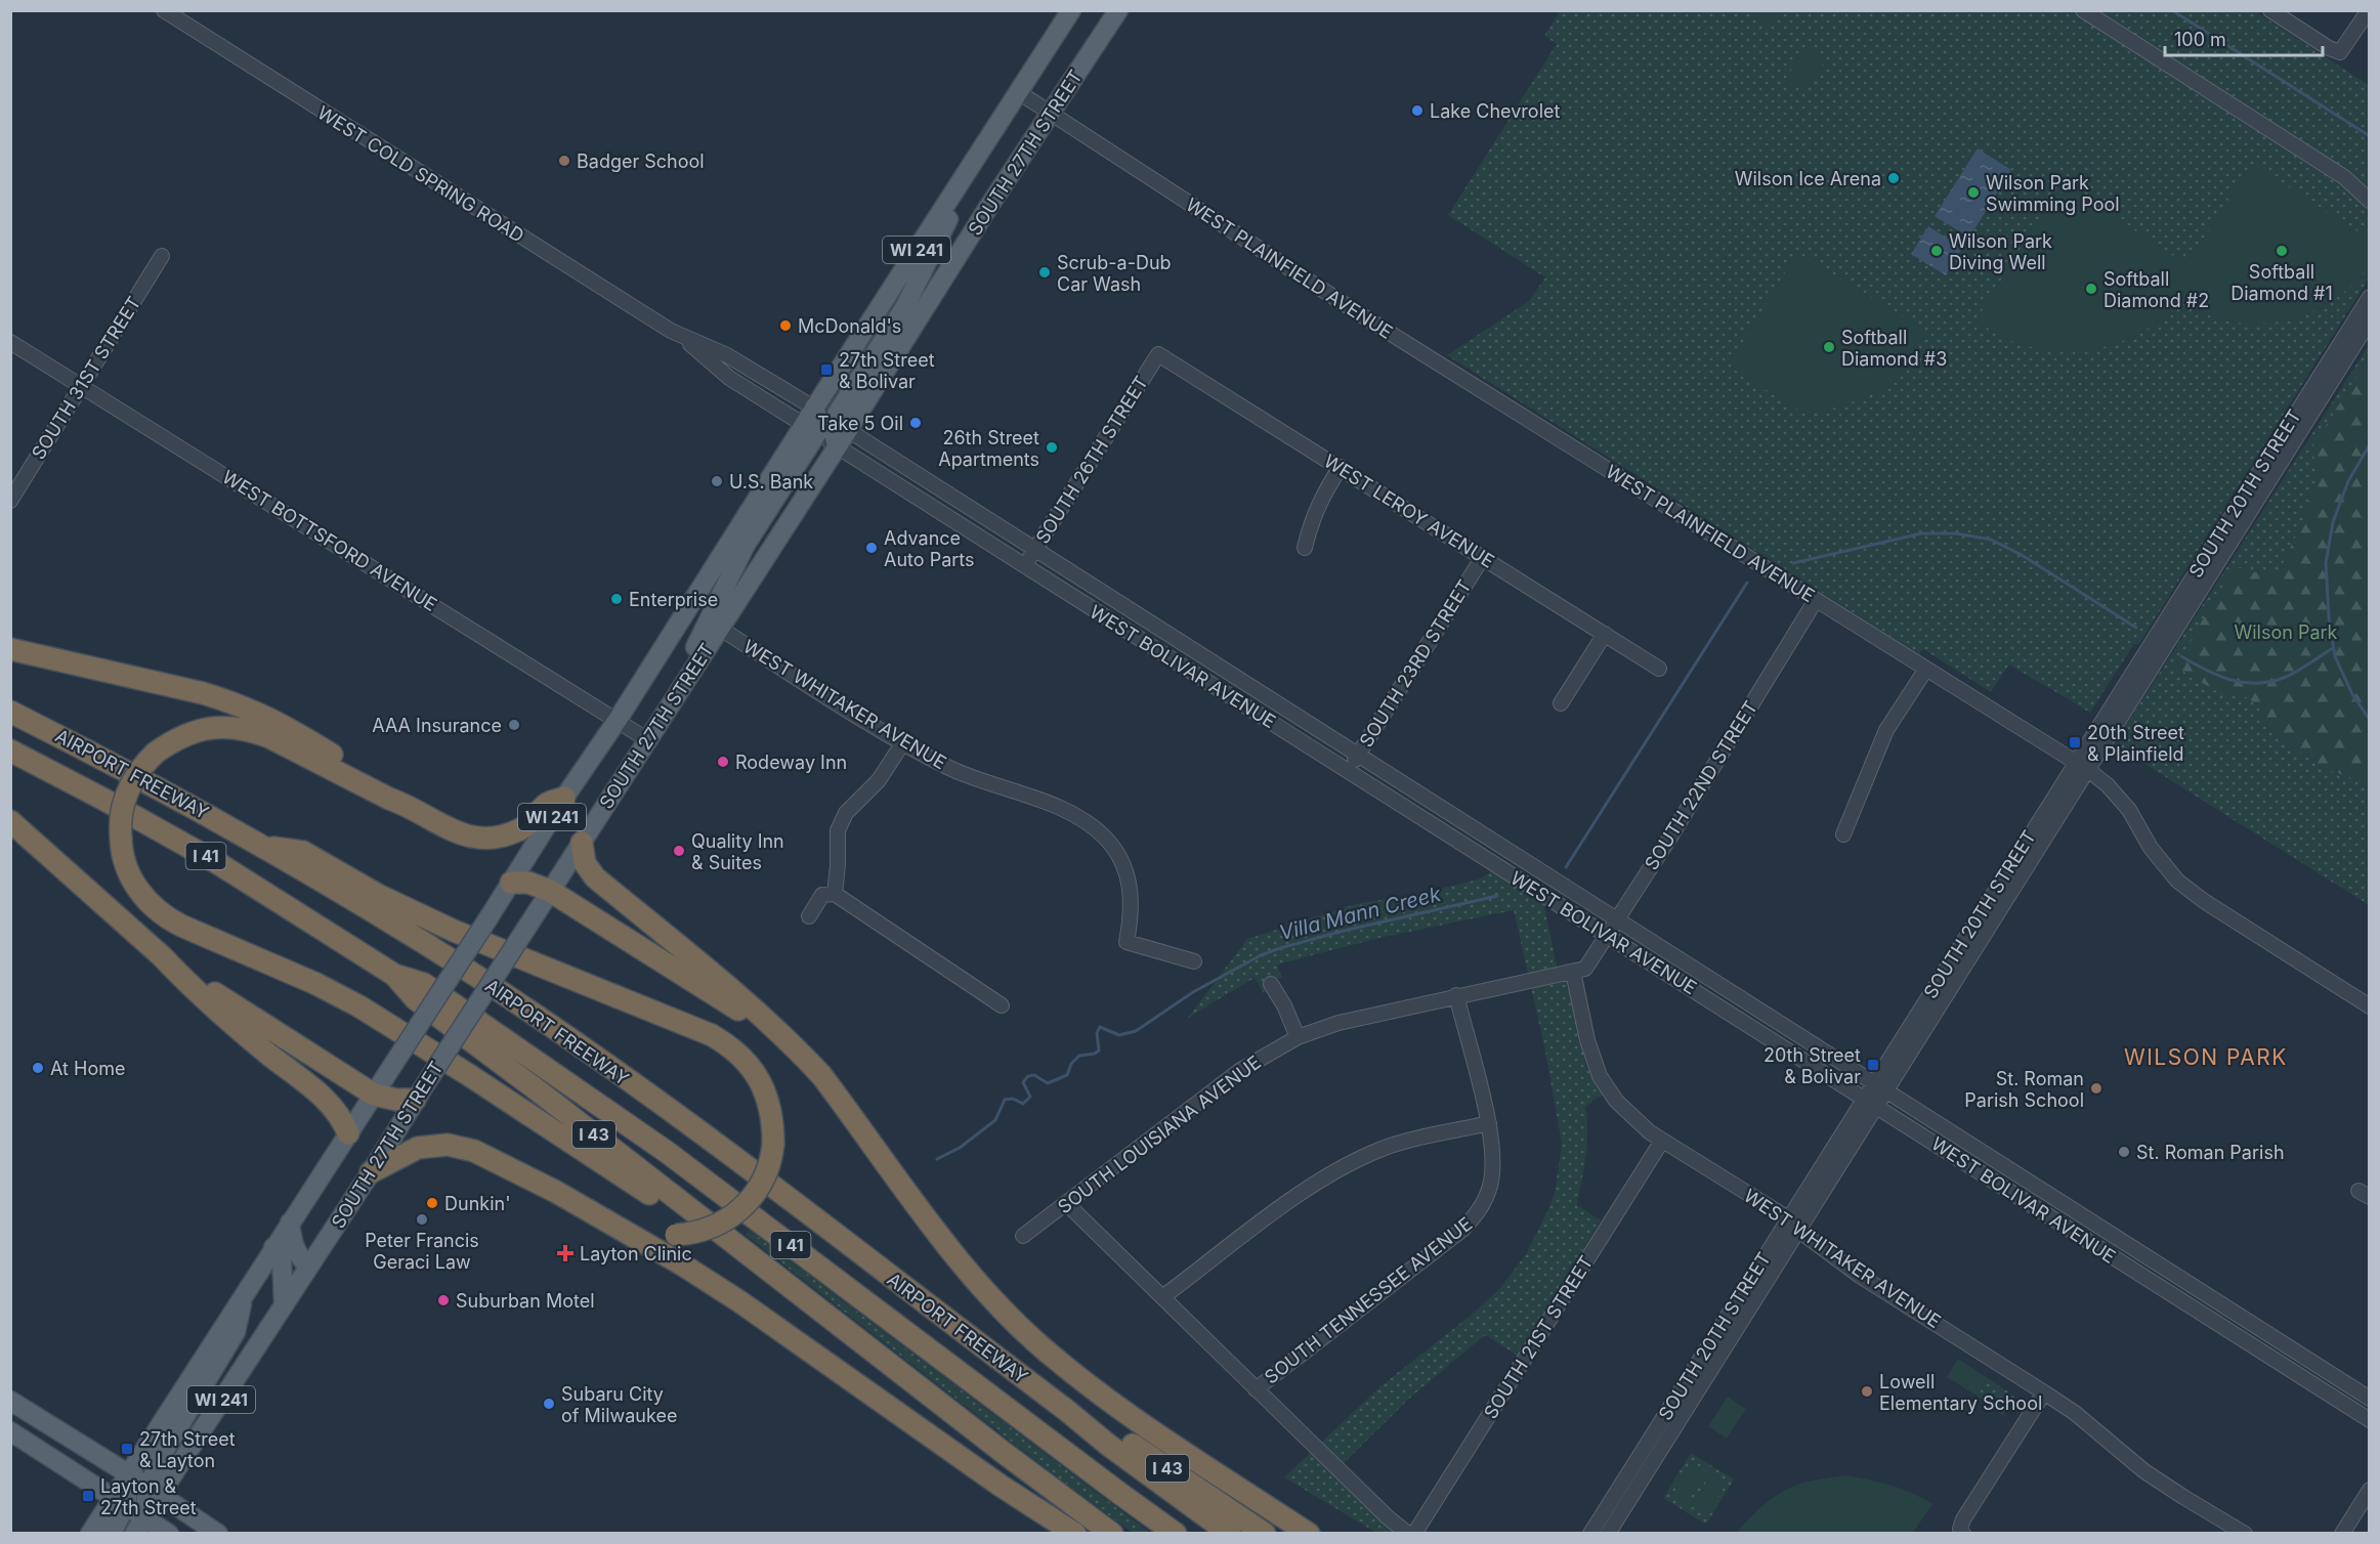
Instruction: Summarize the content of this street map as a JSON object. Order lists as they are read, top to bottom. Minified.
{"streets":{"highway":["AIRPORT FREEWAY","I 41","I 43"],"main road":["SOUTH 27TH STREET","WI 241"],"street":["WEST COLD SPRING ROAD","WEST PLAINFIELD AVENUE","SOUTH 31ST STREET","SOUTH 26TH STREET","SOUTH 20TH STREET","WEST LEROY AVENUE","WEST BOTTSFORD AVENUE","SOUTH 23RD STREET","WEST BOLIVAR AVENUE","WEST WHITAKER AVENUE","SOUTH 22ND STREET","SOUTH LOUISIANA AVENUE","SOUTH TENNESSEE AVENUE","SOUTH 21ST STREET"]},"crossings":[["SOUTH 27TH STREET","WEST COLD SPRING ROAD"],["SOUTH 27TH STREET","WEST PLAINFIELD AVENUE"],["SOUTH 27TH STREET","WEST BOTTSFORD AVENUE"],["SOUTH 27TH STREET","WEST BOLIVAR AVENUE"],["SOUTH 27TH STREET","WEST WHITAKER AVENUE"],["WEST COLD SPRING ROAD","WEST BOLIVAR AVENUE"],["WEST PLAINFIELD AVENUE","SOUTH 20TH STREET"],["WEST PLAINFIELD AVENUE","SOUTH 22ND STREET"],["SOUTH 31ST STREET","WEST BOTTSFORD AVENUE"],["SOUTH 26TH STREET","WEST LEROY AVENUE"],["SOUTH 26TH STREET","WEST BOLIVAR AVENUE"],["SOUTH 20TH STREET","WEST BOLIVAR AVENUE"],["SOUTH 20TH STREET","WEST WHITAKER AVENUE"],["WEST LEROY AVENUE","SOUTH 23RD STREET"],["SOUTH 23RD STREET","WEST BOLIVAR AVENUE"],["WEST BOLIVAR AVENUE","SOUTH 22ND STREET"],["WEST WHITAKER AVENUE","SOUTH 22ND STREET"],["WEST WHITAKER AVENUE","SOUTH LOUISIANA AVENUE"],["WEST WHITAKER AVENUE","SOUTH 21ST STREET"],["AIRPORT FREEWAY","I 41"],["AIRPORT FREEWAY","I 43"],["SOUTH 22ND STREET","SOUTH LOUISIANA AVENUE"],["I 41","I 43"],["SOUTH LOUISIANA AVENUE","SOUTH TENNESSEE AVENUE"]],"districts":["WILSON PARK"],"water":["Villa Mann Creek"],"parks":["Wilson Park"],"places":{"other":["Lake Chevrolet","Badger School","Wilson Ice Arena","Wilson Park Swimming Pool","Wilson Park Diving Well","Softball Diamond #1","Scrub-a-Dub Car Wash","Softball Diamond #2","McDonald's","Softball Diamond #3","Take 5 Oil","26th Street Apartments","U.S. Bank","Advance Auto Parts","Enterprise","AAA Insurance","Rodeway Inn","Quality Inn & Suites","At Home","St. Roman Parish School","St. Roman Parish","Dunkin'","Peter Francis Geraci Law","Suburban Motel","Lowell Elementary School","Subaru City of Milwaukee"],"transit":["27th Street & Bolivar","20th Street & Plainfield","20th Street & Bolivar","27th Street & Layton","Layton & 27th Street"],"health":["Layton Clinic"]},"scale_bar":"100 m"}
